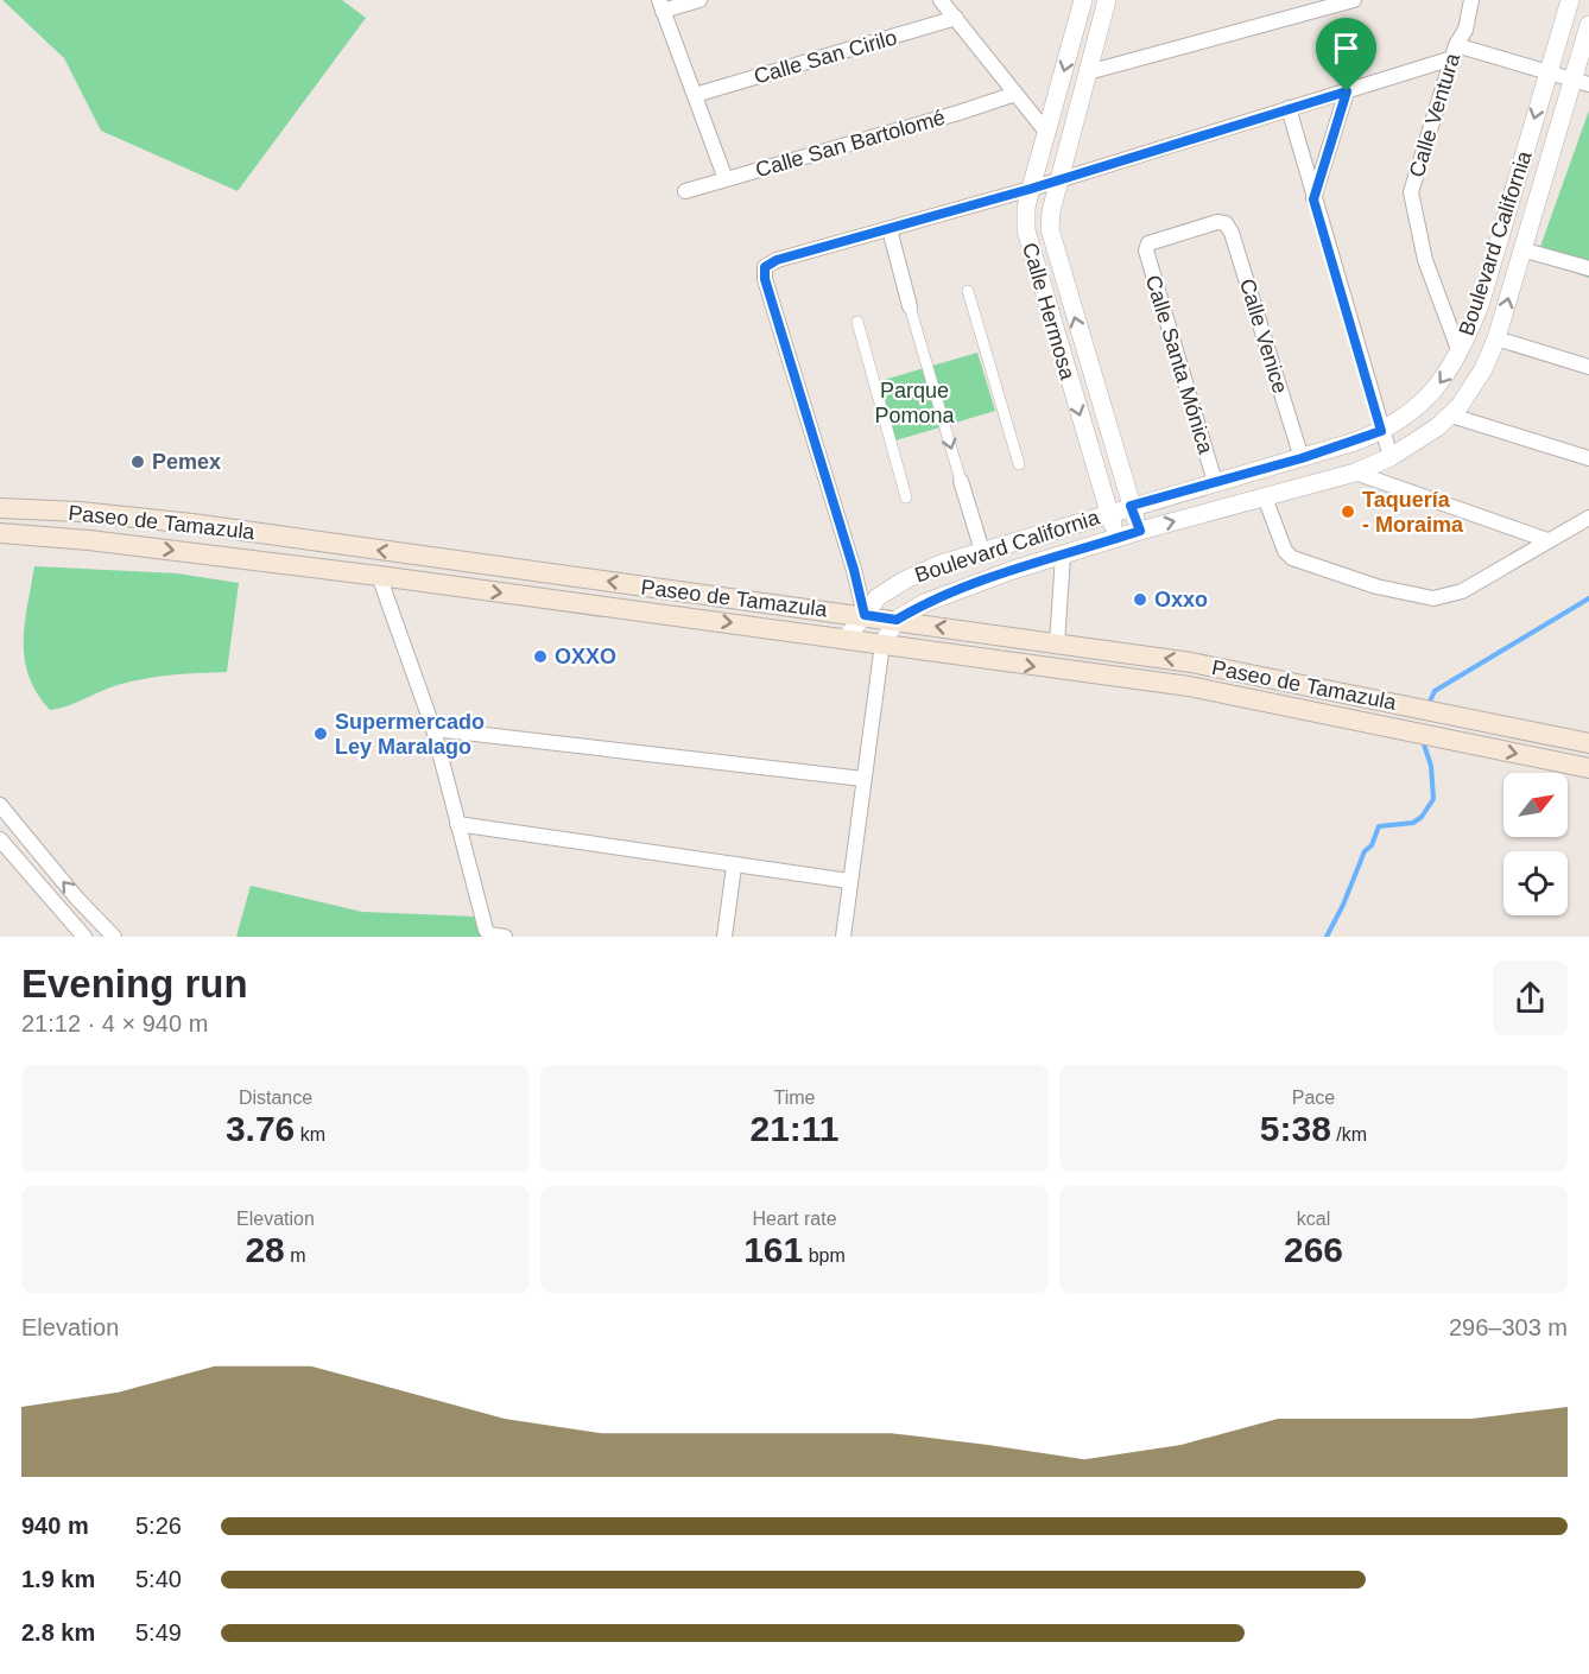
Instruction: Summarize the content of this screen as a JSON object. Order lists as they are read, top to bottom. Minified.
{"streets":{"main road":["Paseo de Tamazula"],"street":["Calle San Cirilo","Calle Ventura","Calle San Bartolomé","Boulevard California","Calle Hermosa","Calle Venice","Calle Santa Mónica"]},"crossings":[["Calle Ventura","Boulevard California"],["Boulevard California","Calle Hermosa"],["Boulevard California","Calle Venice"],["Boulevard California","Calle Santa Mónica"],["Boulevard California","Paseo de Tamazula"],["Calle Venice","Calle Santa Mónica"]],"parks":["Parque Pomona"],"places":["Pemex","Taquería - Moraima","Oxxo","OXXO","Supermercado Ley Maralago"],"north":"top right","page":{"heading":["Evening run","21:12 · 4 × 940 m"],"stats":[["Distance","3.76 km"],["Time","21:11"],["Pace","5:38 /km"],["Elevation","28 m"],["Heart rate","161 bpm"],["kcal","266"]],"chart":["Elevation","296–303 m"],"list":[{"name":"940 m","note":"5:26"},{"name":"1.9 km","note":"5:40"},{"name":"2.8 km","note":"5:49"}]}}
